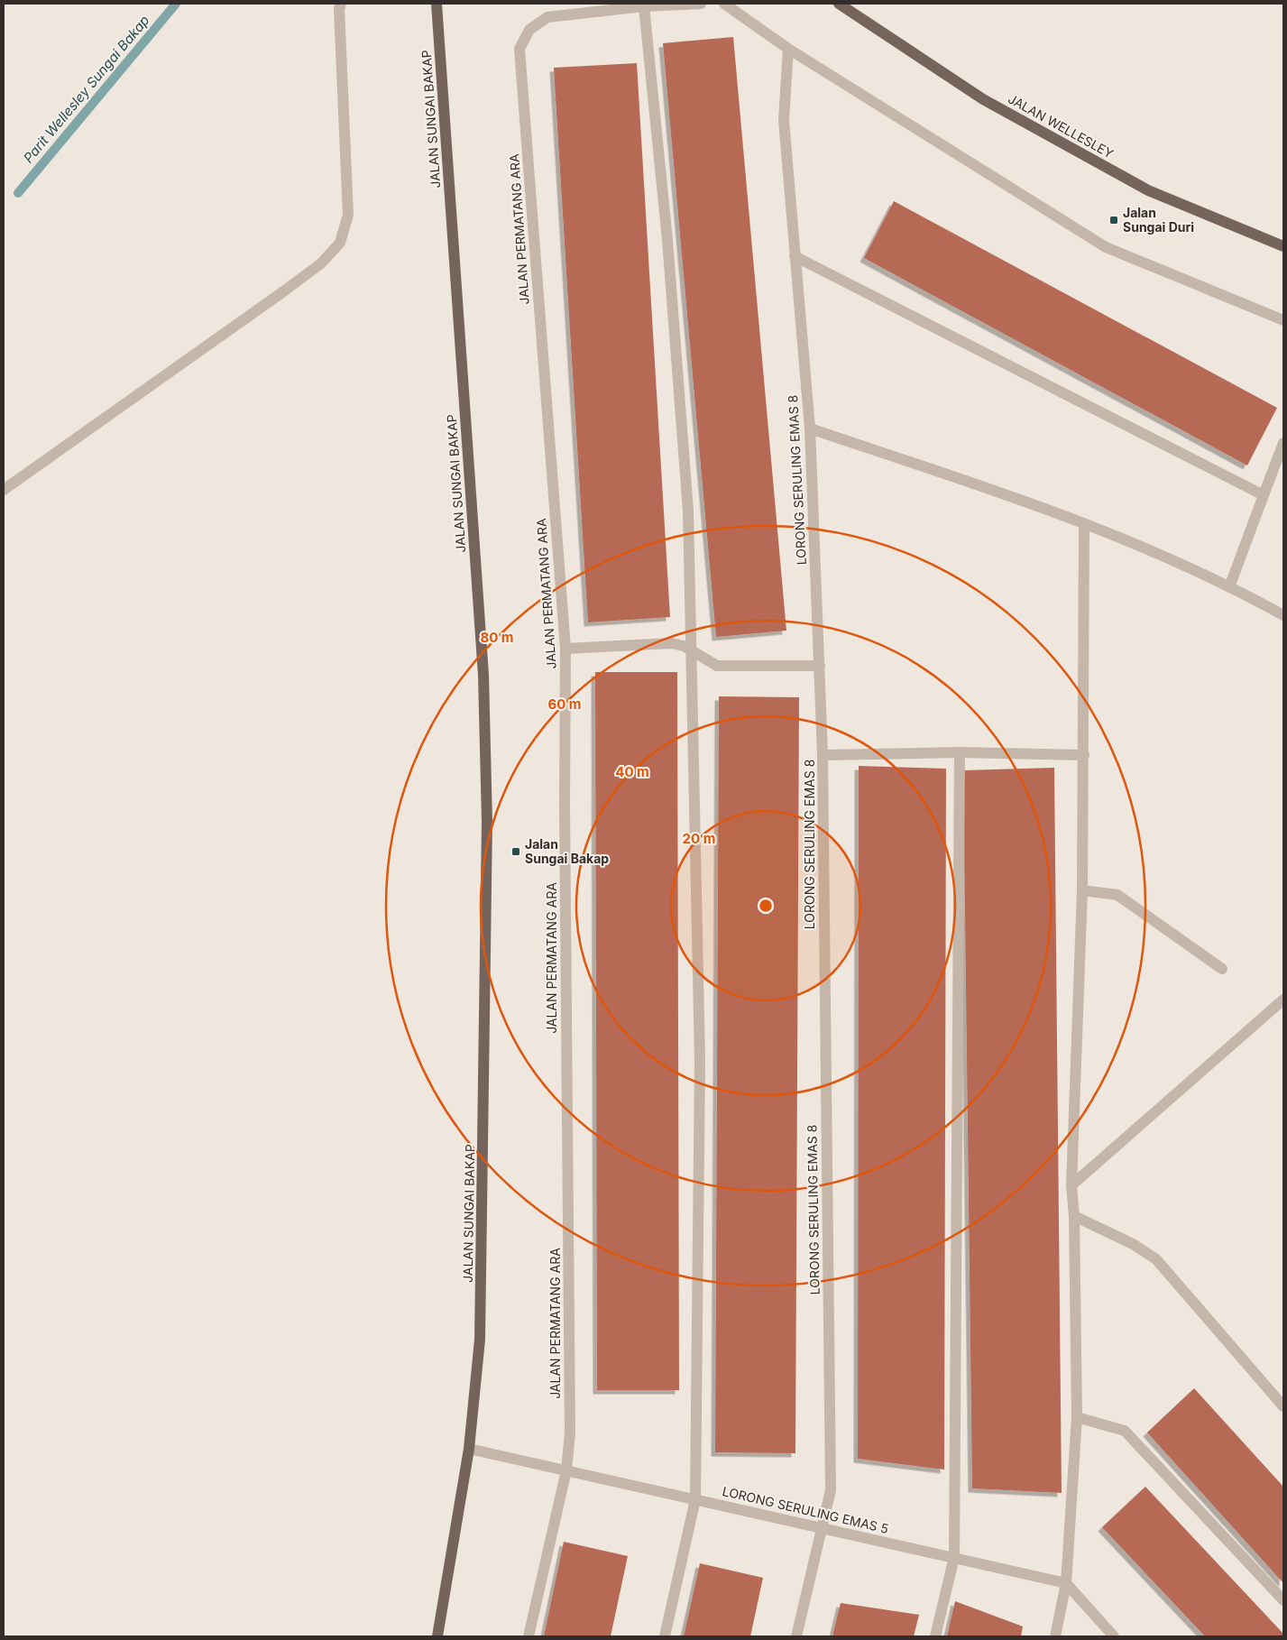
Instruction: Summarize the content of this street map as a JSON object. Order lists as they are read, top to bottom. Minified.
{"streets":{"main road":["JALAN SUNGAI BAKAP","JALAN WELLESLEY"],"street":["JALAN PERMATANG ARA","LORONG SERULING EMAS 8","LORONG SERULING EMAS 5"]},"crossings":[["JALAN SUNGAI BAKAP","LORONG SERULING EMAS 5"],["JALAN PERMATANG ARA","LORONG SERULING EMAS 5"],["LORONG SERULING EMAS 8","LORONG SERULING EMAS 5"]],"water":["Parit Wellesley Sungai Bakap"],"places":{"transit":["Jalan Sungai Duri","Jalan Sungai Bakap"]},"rings":["80 m","60 m","40 m","20 m"]}
